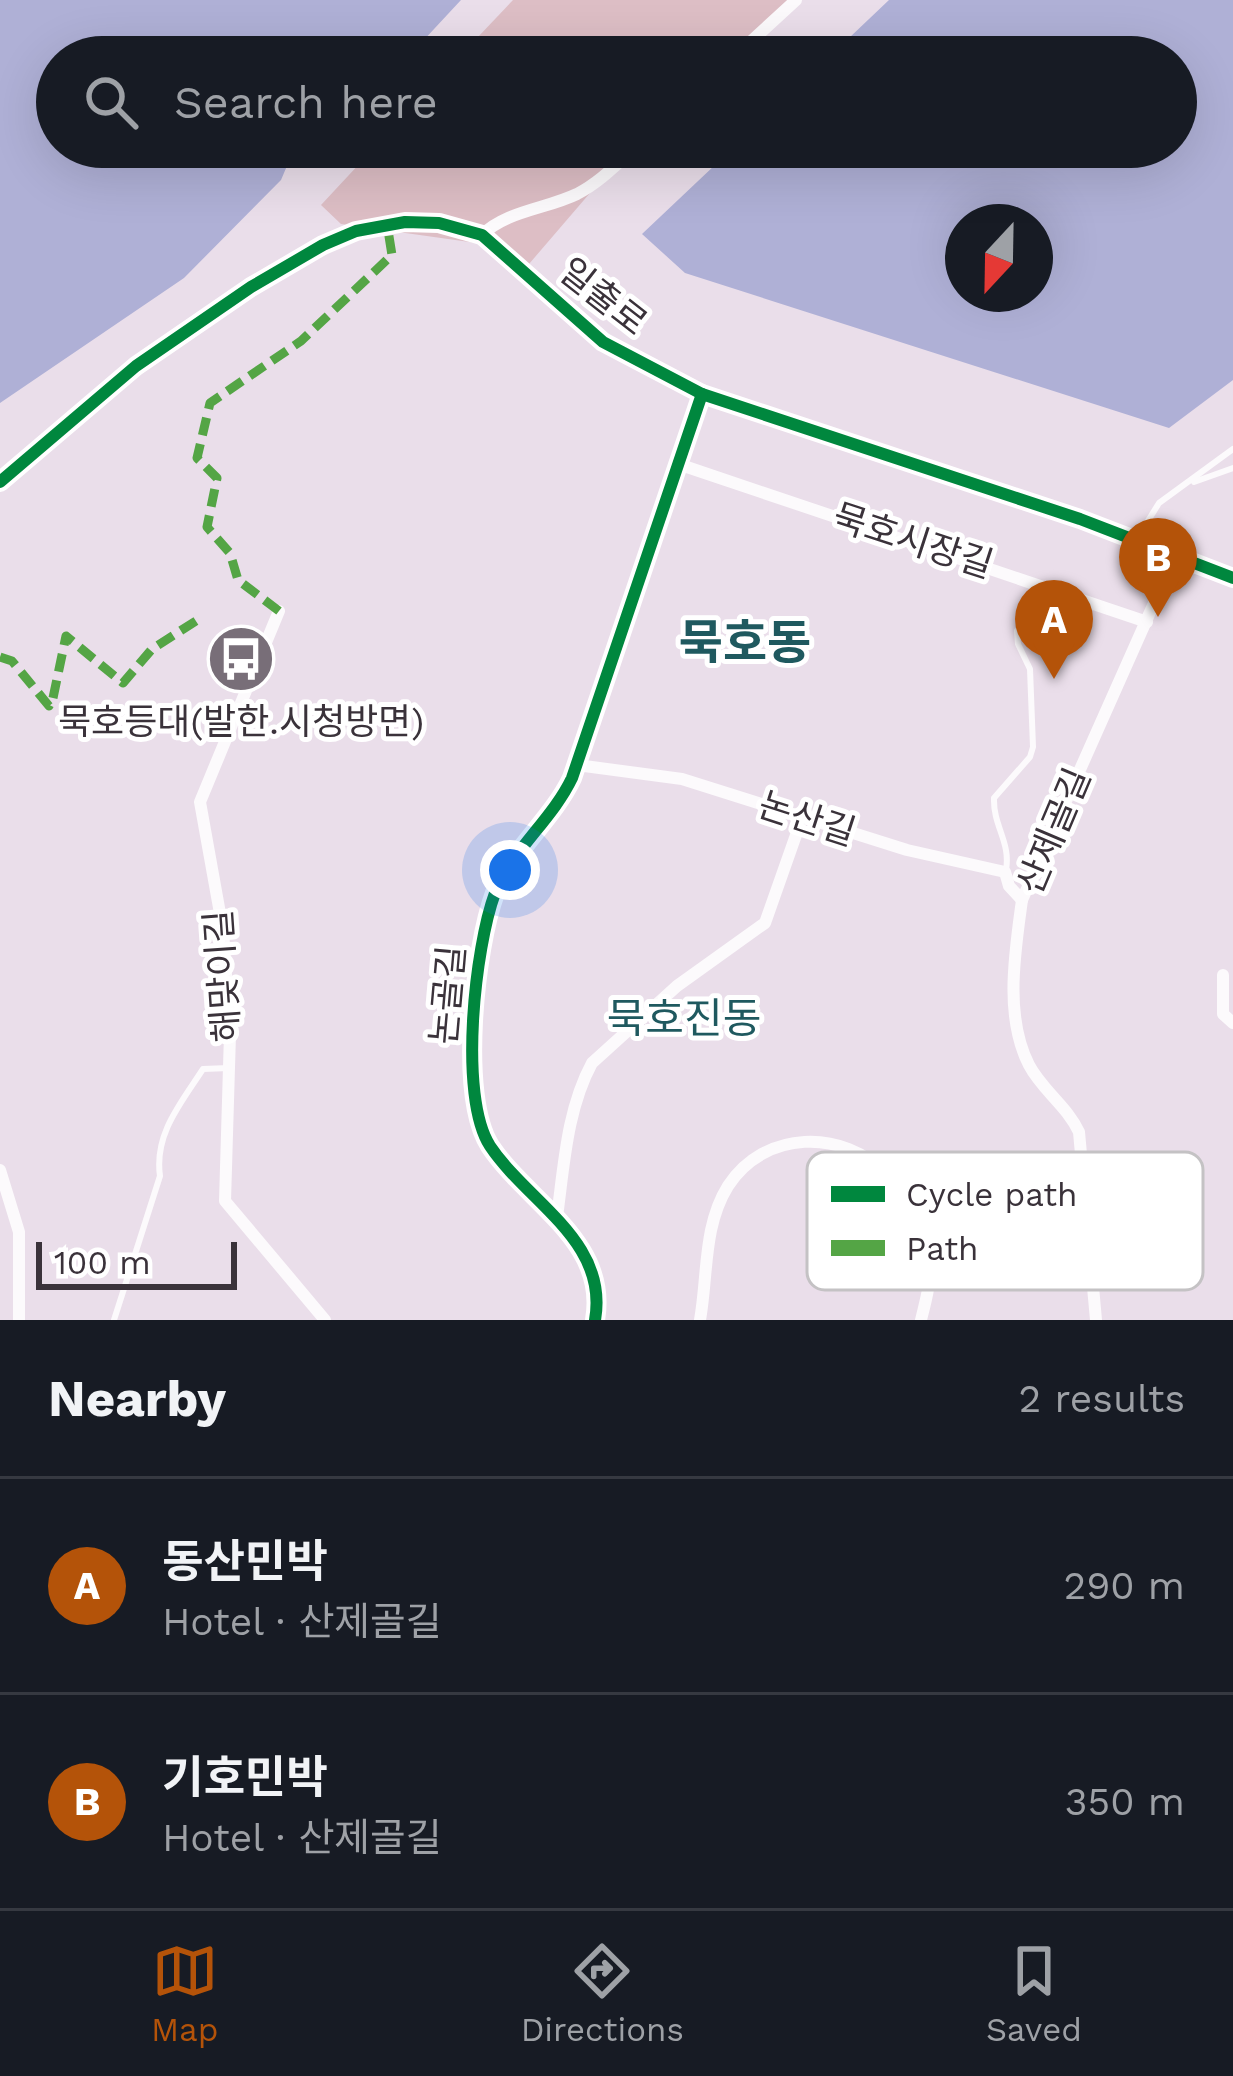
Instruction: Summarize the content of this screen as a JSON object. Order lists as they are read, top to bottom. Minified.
{"streets":{"street":["일출로","묵호시장길","논산길","산제골길","해맞이길","논골길"]},"crossings":[["일출로","산제골길"],["일출로","논골길"],["묵호시장길","산제골길"],["묵호시장길","논골길"],["논산길","논골길"]],"districts":["묵호동","묵호진동"],"places":{"bus stop":["묵호등대(발한.시청방면)"]},"legend":["Cycle path","Path"],"scale_bar":"100 m","north":"bottom","page":{"search":"Search here","pins":["B","A"],"scale":"100 m","heading":["Nearby","2 results"],"list":[{"mark":"A","name":"동산민박","note":"Hotel · 산제골길","value":"290 m"},{"mark":"B","name":"기호민박","note":"Hotel · 산제골길","value":"350 m"}],"nav":["Map","Directions","Saved"]}}
